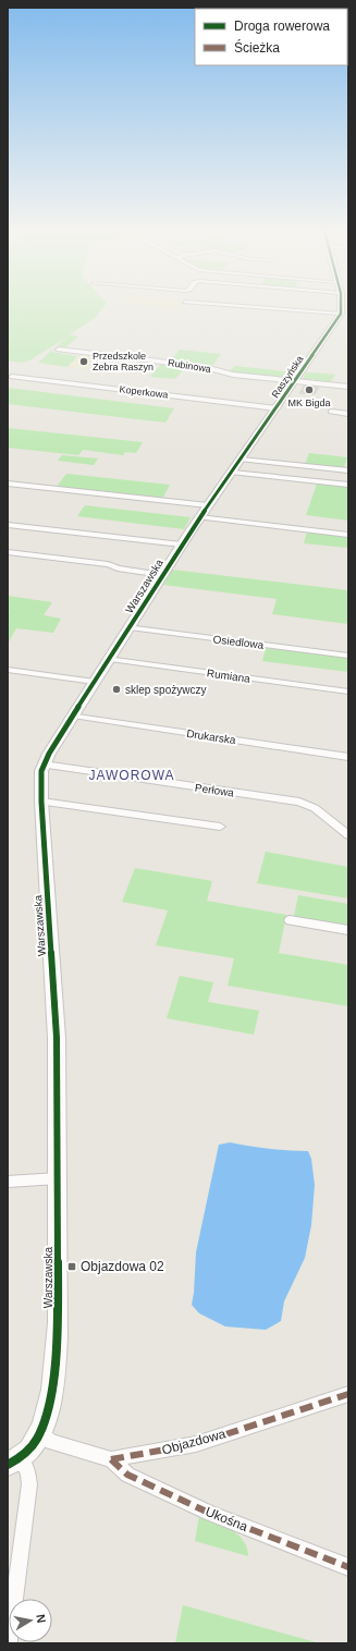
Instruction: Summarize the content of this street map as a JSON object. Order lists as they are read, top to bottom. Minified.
{"streets":{"street":["Rubinowa","Raszyńska","Koperkowa","Warszawska","Osiedlowa","Rumiana","Drukarska","Perłowa","Objazdowa","Ukośna"]},"crossings":[["Rubinowa","Raszyńska"],["Raszyńska","Koperkowa"],["Raszyńska","Warszawska"],["Warszawska","Osiedlowa"],["Warszawska","Rumiana"],["Warszawska","Drukarska"],["Warszawska","Perłowa"],["Warszawska","Objazdowa"],["Objazdowa","Ukośna"]],"districts":["JAWOROWA"],"places":{"other":["Przedszkole Zebra Raszyn","MK Bigda","sklep spożywczy"],"transit":["Objazdowa 02"]},"legend":["Droga rowerowa","Ścieżka"],"north":"right"}
